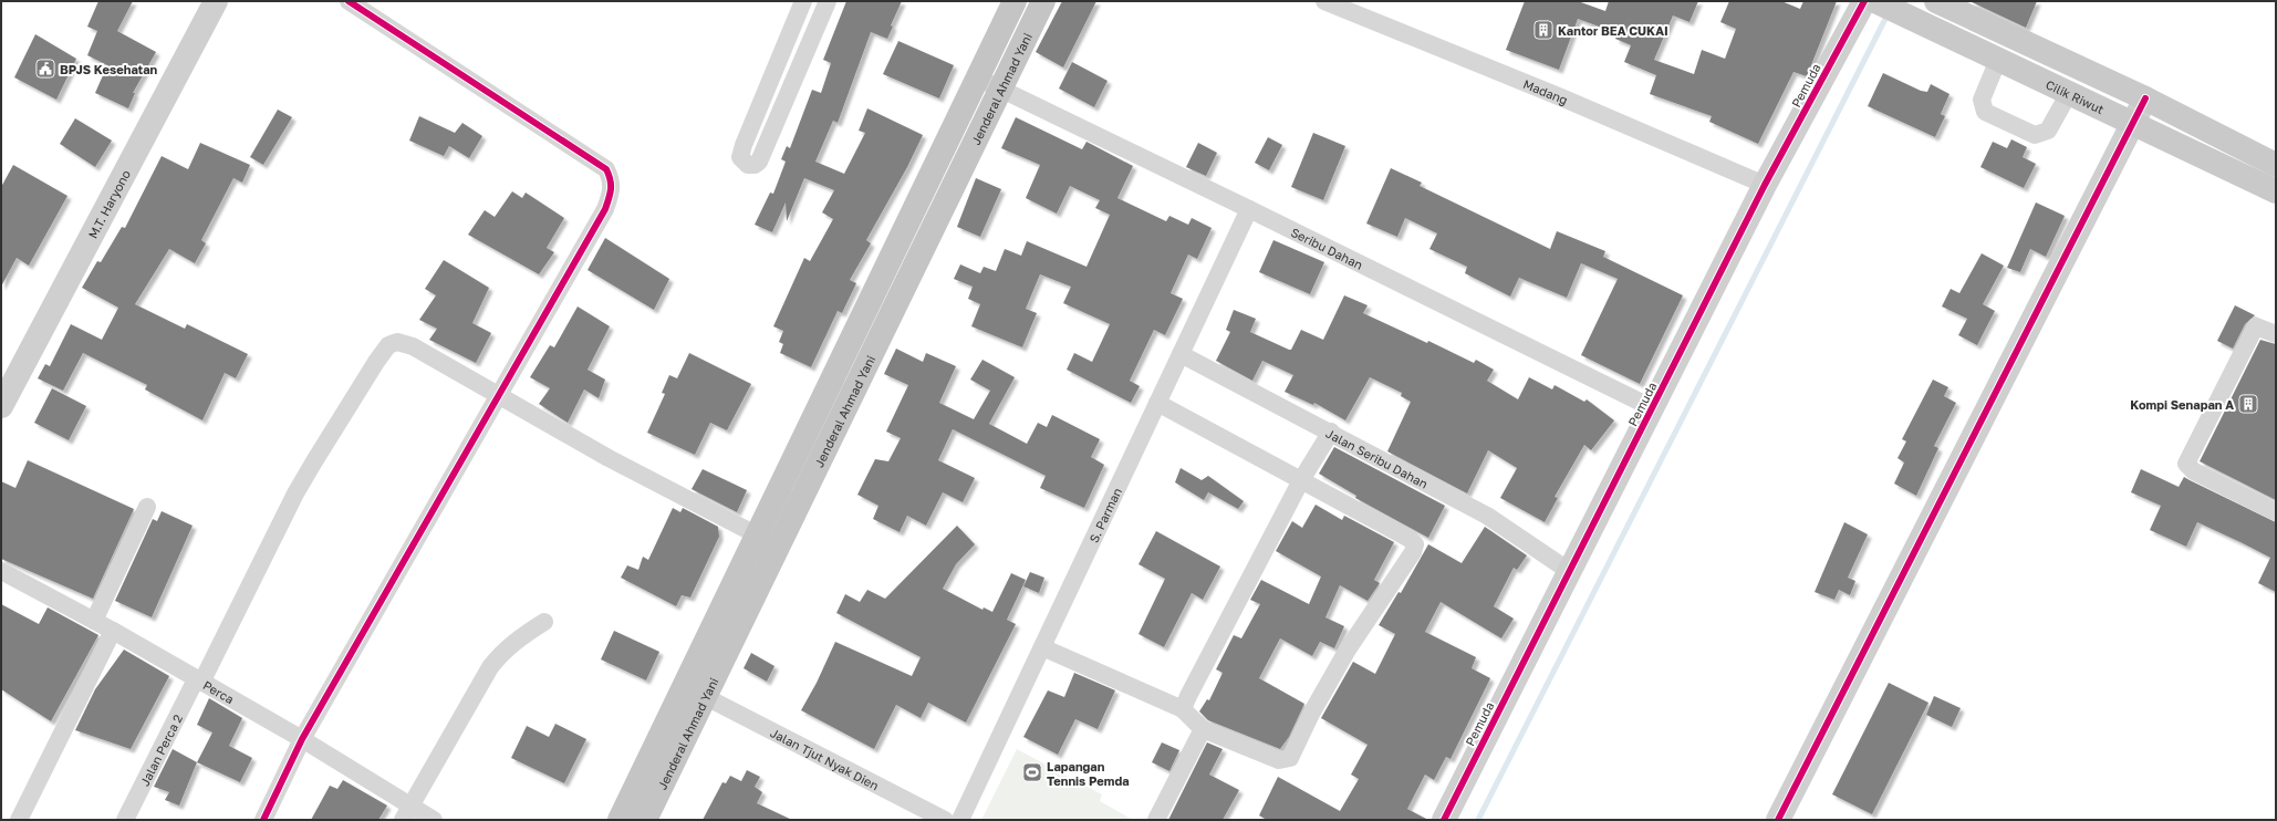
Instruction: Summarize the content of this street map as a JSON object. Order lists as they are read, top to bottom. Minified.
{"streets":{"highway":["Jenderal Ahmad Yani"],"main road":["Cilik Riwut"],"street":["Pemuda","Madang","M.T. Haryono","Seribu Dahan","Jalan Seribu Dahan","S. Parman","Perca","Jalan Perca 2","Jalan Tjut Nyak Dien"]},"crossings":[["Pemuda","Madang"],["Pemuda","Seribu Dahan"],["Pemuda","Jalan Seribu Dahan"],["Jenderal Ahmad Yani","Seribu Dahan"],["Jenderal Ahmad Yani","Jalan Perca 2"],["Jenderal Ahmad Yani","Jalan Tjut Nyak Dien"],["Seribu Dahan","S. Parman"],["Jalan Seribu Dahan","S. Parman"],["Perca","Jalan Perca 2"]],"places":{"building":["Kantor BEA CUKAI","Kompi Senapan A"],"public building":["BPJS Kesehatan"],"sports":["Lapangan Tennis Pemda"]}}
